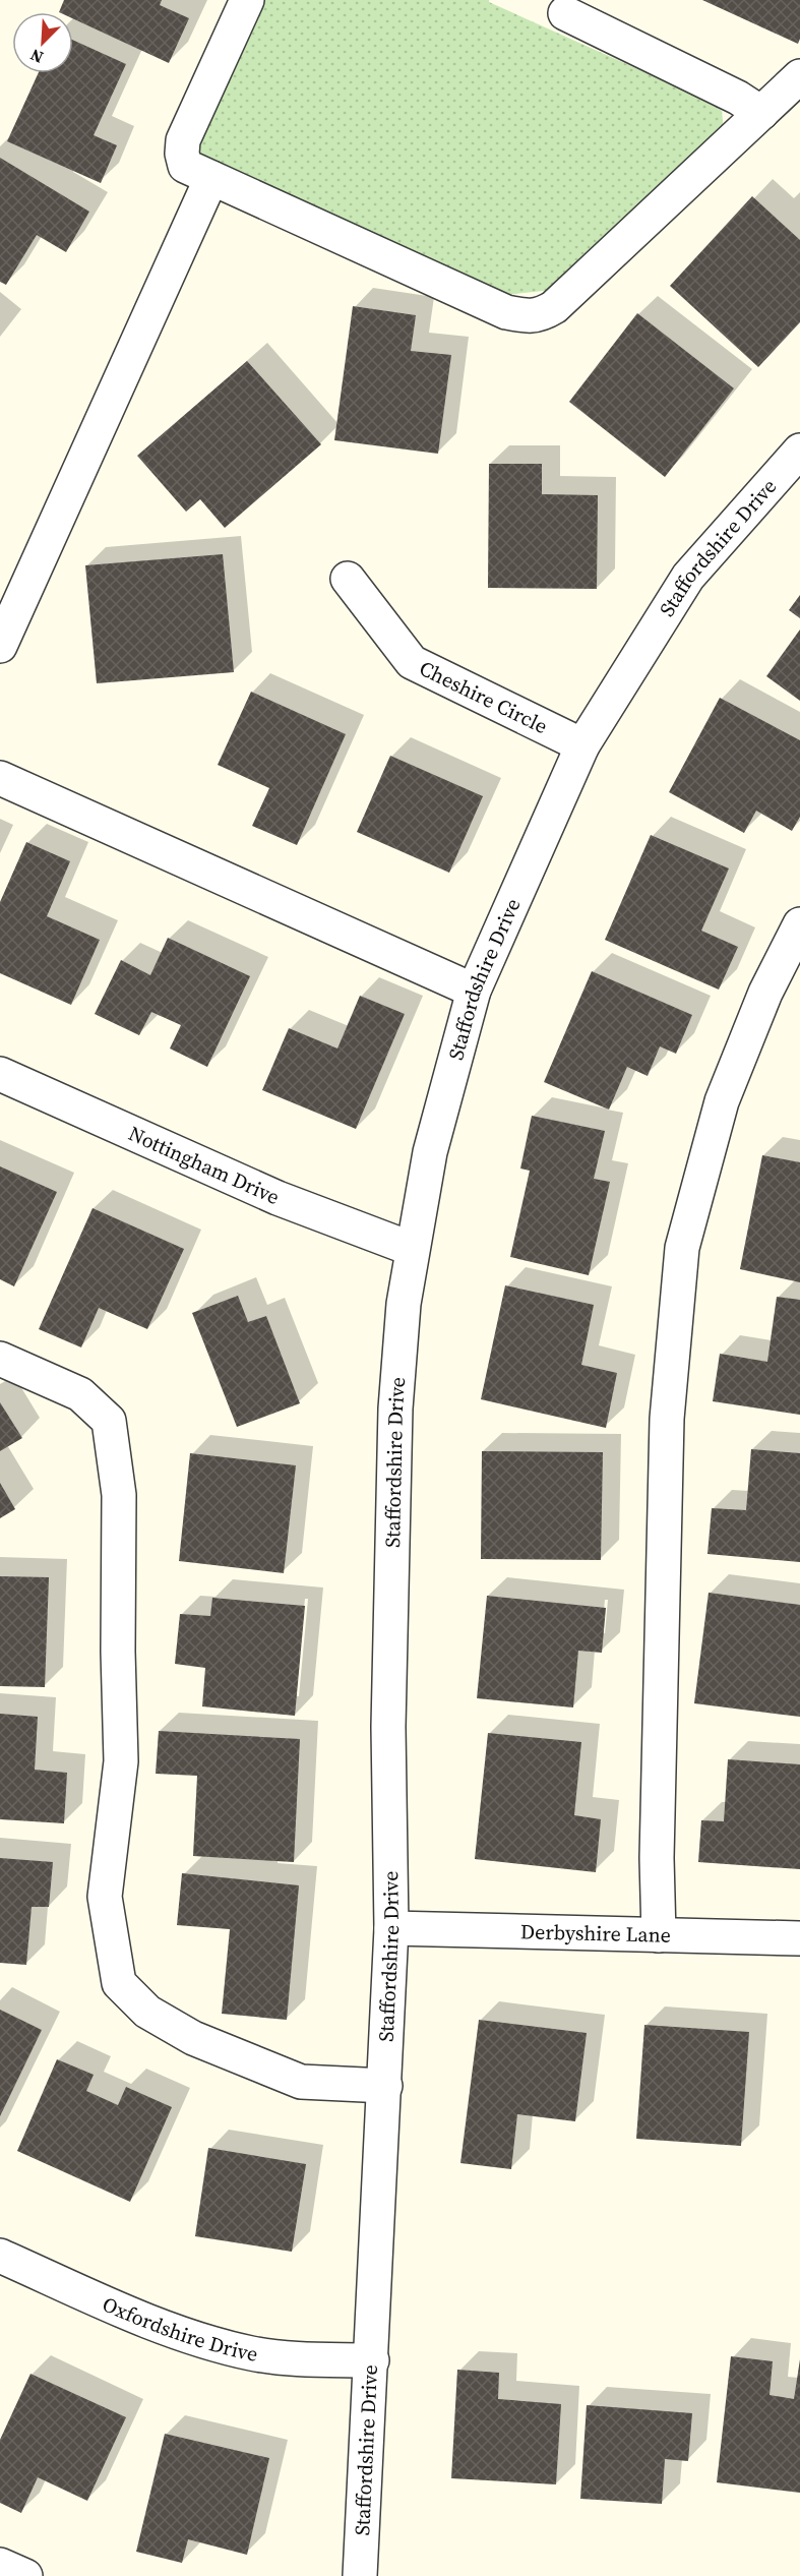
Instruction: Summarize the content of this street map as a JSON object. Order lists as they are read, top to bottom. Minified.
{"streets":{"street":["Staffordshire Drive","Cheshire Circle","Nottingham Drive","Derbyshire Lane","Oxfordshire Drive"]},"crossings":[["Staffordshire Drive","Cheshire Circle"],["Staffordshire Drive","Nottingham Drive"],["Staffordshire Drive","Derbyshire Lane"],["Staffordshire Drive","Oxfordshire Drive"]],"north":"bottom left"}
